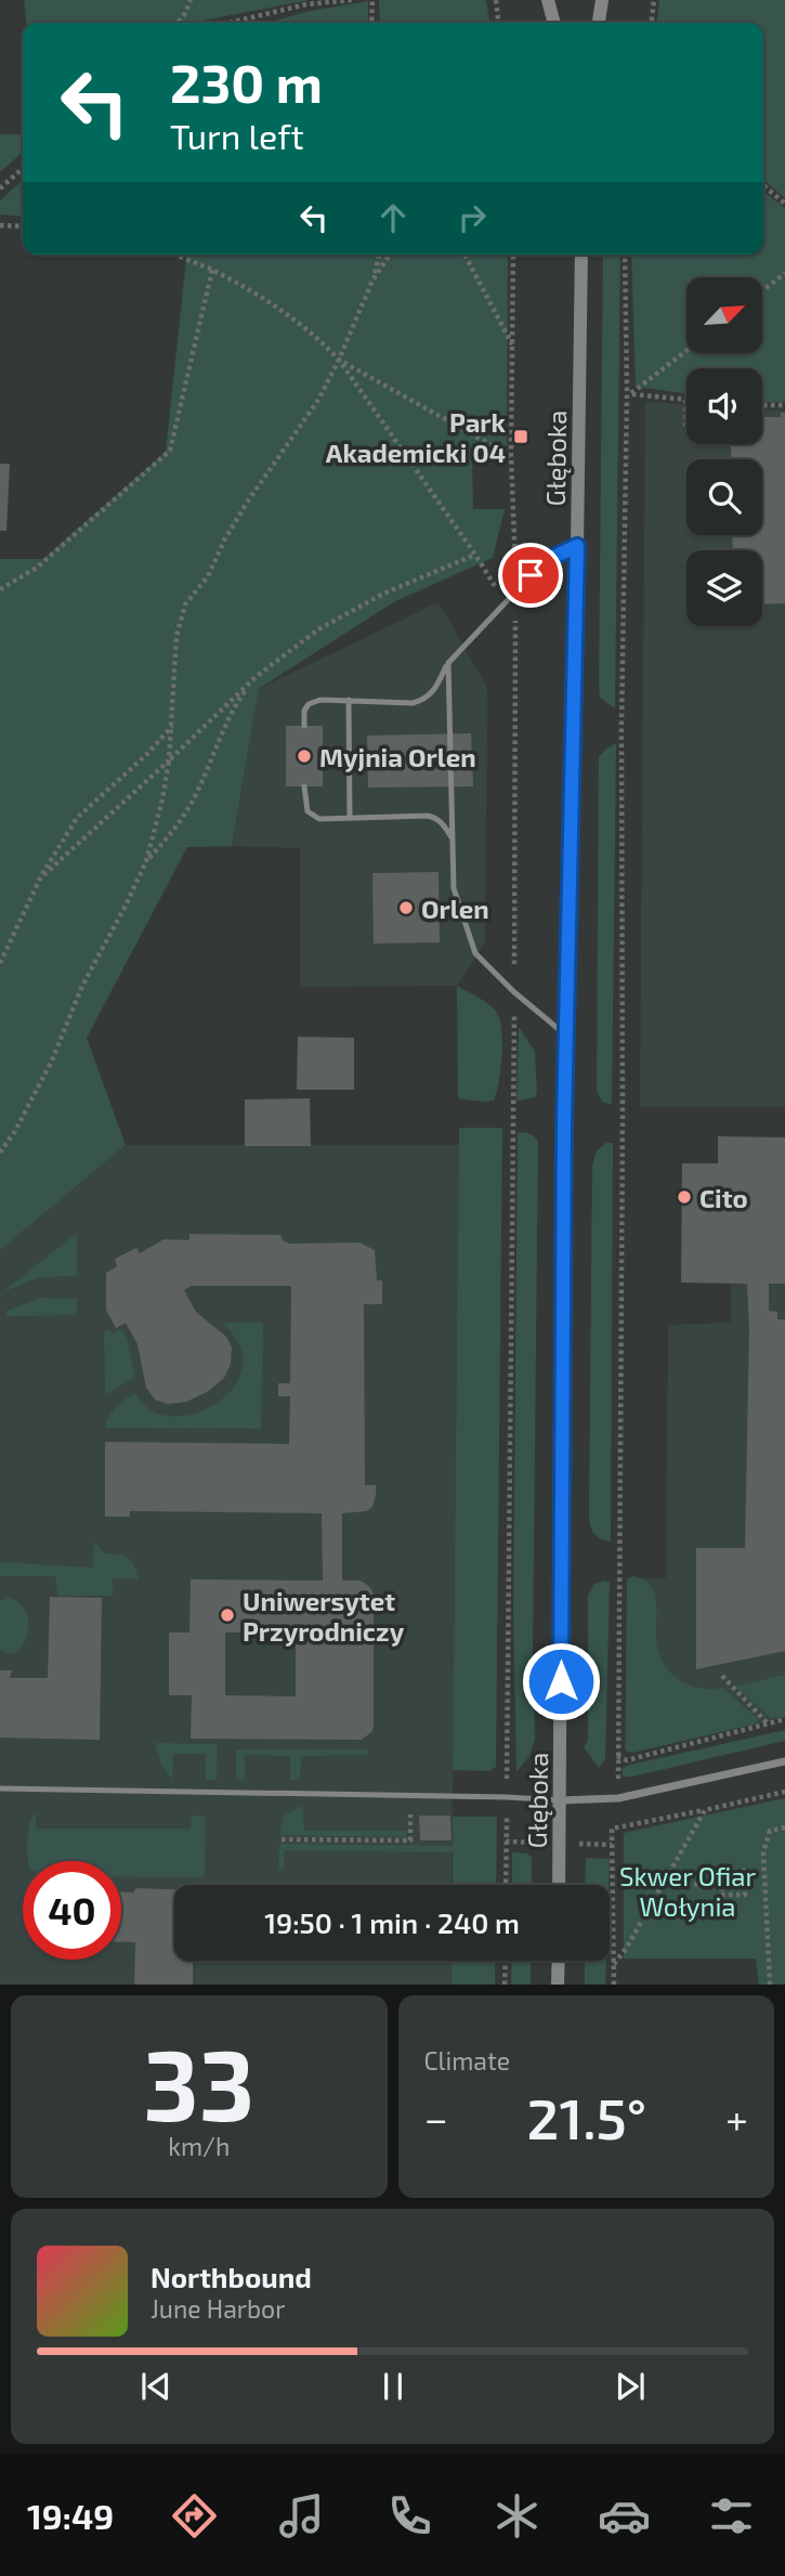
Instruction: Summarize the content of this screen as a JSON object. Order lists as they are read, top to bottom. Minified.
{"streets":{"street":["Głęboka"]},"parks":["Skwer Ofiar Wołynia"],"places":{"transit":["Park Akademicki 04"],"other":["Myjnia Orlen","Orlen","Cito","Uniwersytet Przyrodniczy"]},"north":"top right","page":{"turn":["230 m","Turn left"],"limit":"40","trip":"19:50 · 1 min · 240 m","tile":[["33","km/h"],"Climate"],"heat":["−","21.5°","+"],"song":["Northbound","June Harbor"],"tabs":"19:49"}}
